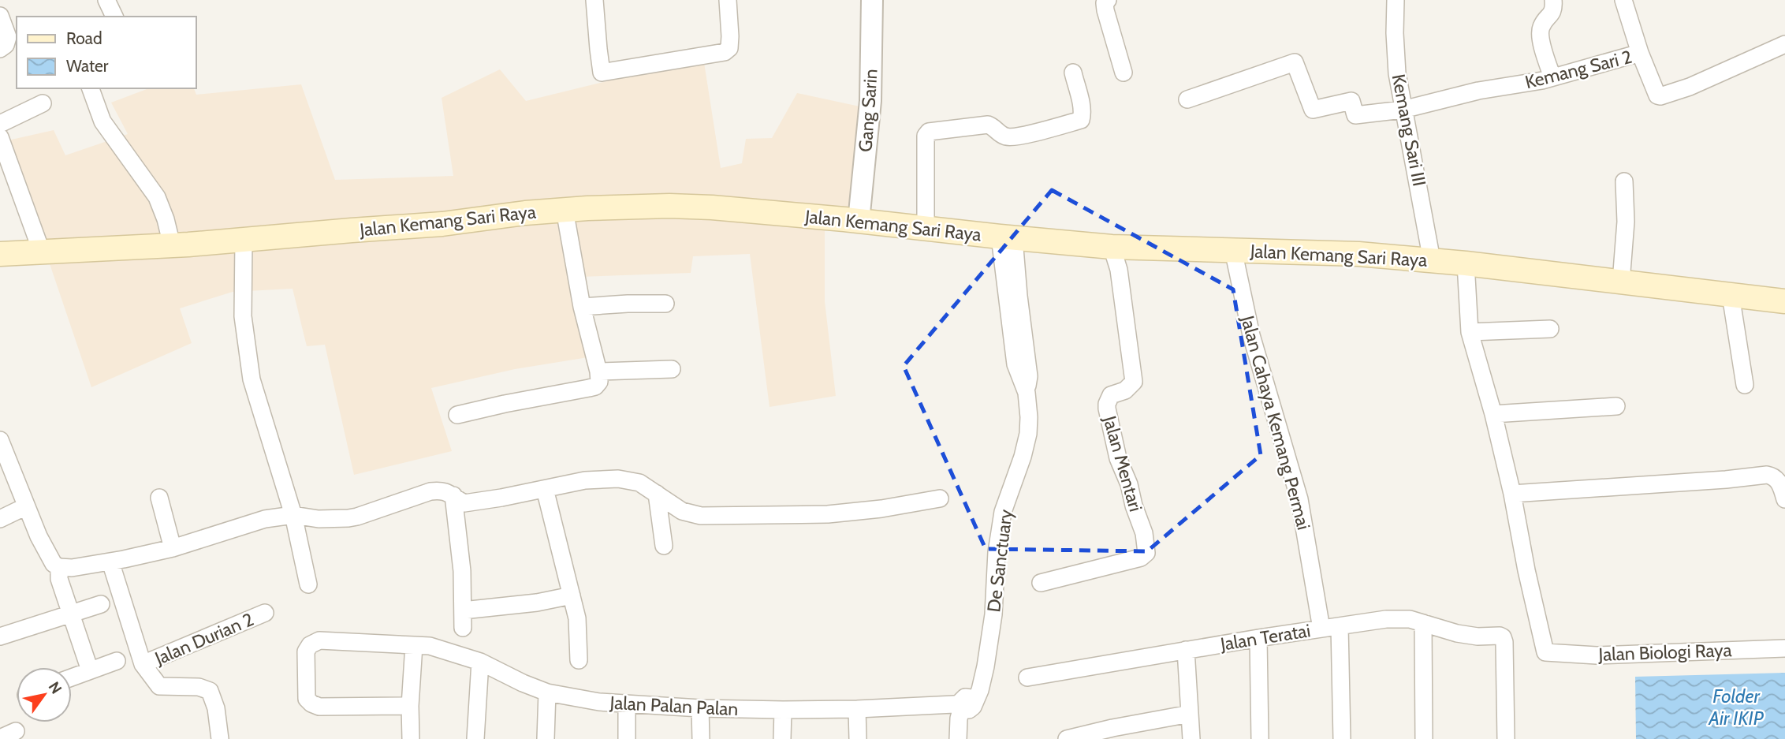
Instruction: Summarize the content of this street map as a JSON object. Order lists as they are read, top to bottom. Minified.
{"streets":{"main road":["Jalan Kemang Sari Raya"],"street":["Kemang Sari 2","Gang Sarin","Kemang Sari III","Jalan Cahaya Kemang Permai","Jalan Mentari","De Sanctuary","Jalan Teratai","Jalan Durian 2","Jalan Biologi Raya","Jalan Palan Palan"]},"crossings":[["Kemang Sari 2","Kemang Sari III"],["Gang Sarin","Jalan Kemang Sari Raya"],["Kemang Sari III","Jalan Kemang Sari Raya"],["Jalan Kemang Sari Raya","Jalan Cahaya Kemang Permai"],["Jalan Kemang Sari Raya","Jalan Mentari"],["Jalan Kemang Sari Raya","De Sanctuary"],["Jalan Cahaya Kemang Permai","Jalan Teratai"],["De Sanctuary","Jalan Palan Palan"]],"water":["Folder Air IKIP"],"legend":["Road","Water"],"north":"top right"}
